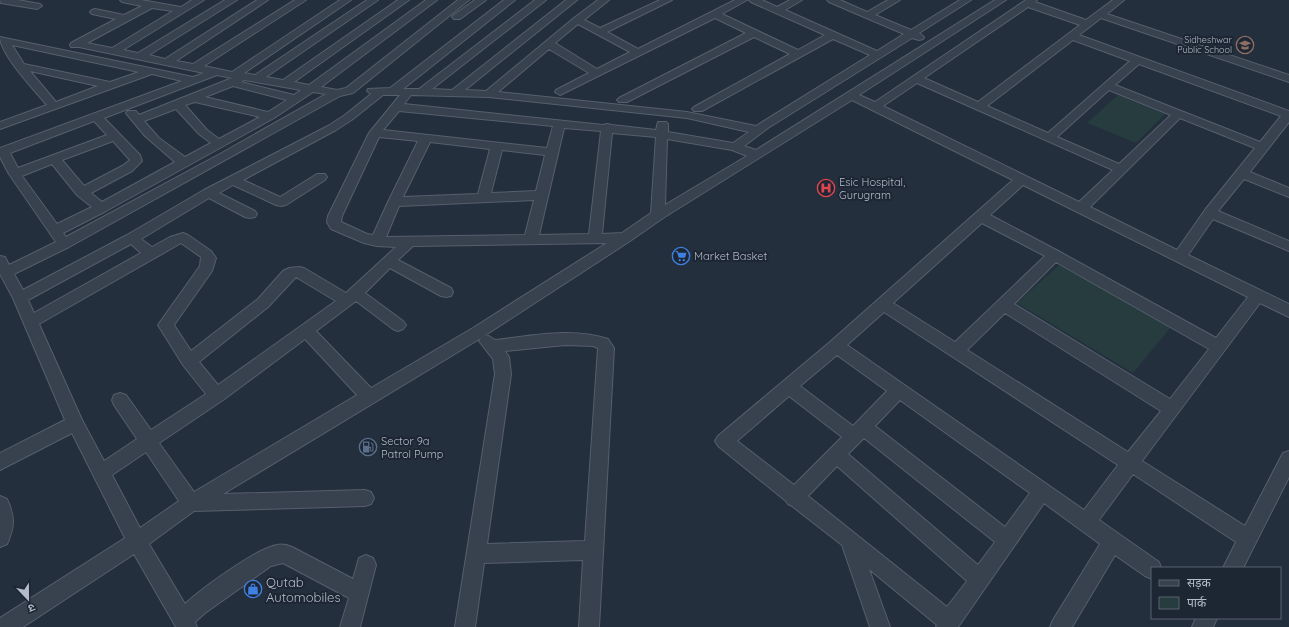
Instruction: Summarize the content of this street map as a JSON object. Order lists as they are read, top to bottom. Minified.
{"places":{"school or university":["Sidheshwar Public School"],"hospital":["Esic Hospital, Gurugram"],"supermarket":["Market Basket"],"fuel station":["Sector 9a Patrol Pump"],"shop":["Qutab Automobiles"]},"legend":["सड़क","पार्क"],"north":"bottom"}
